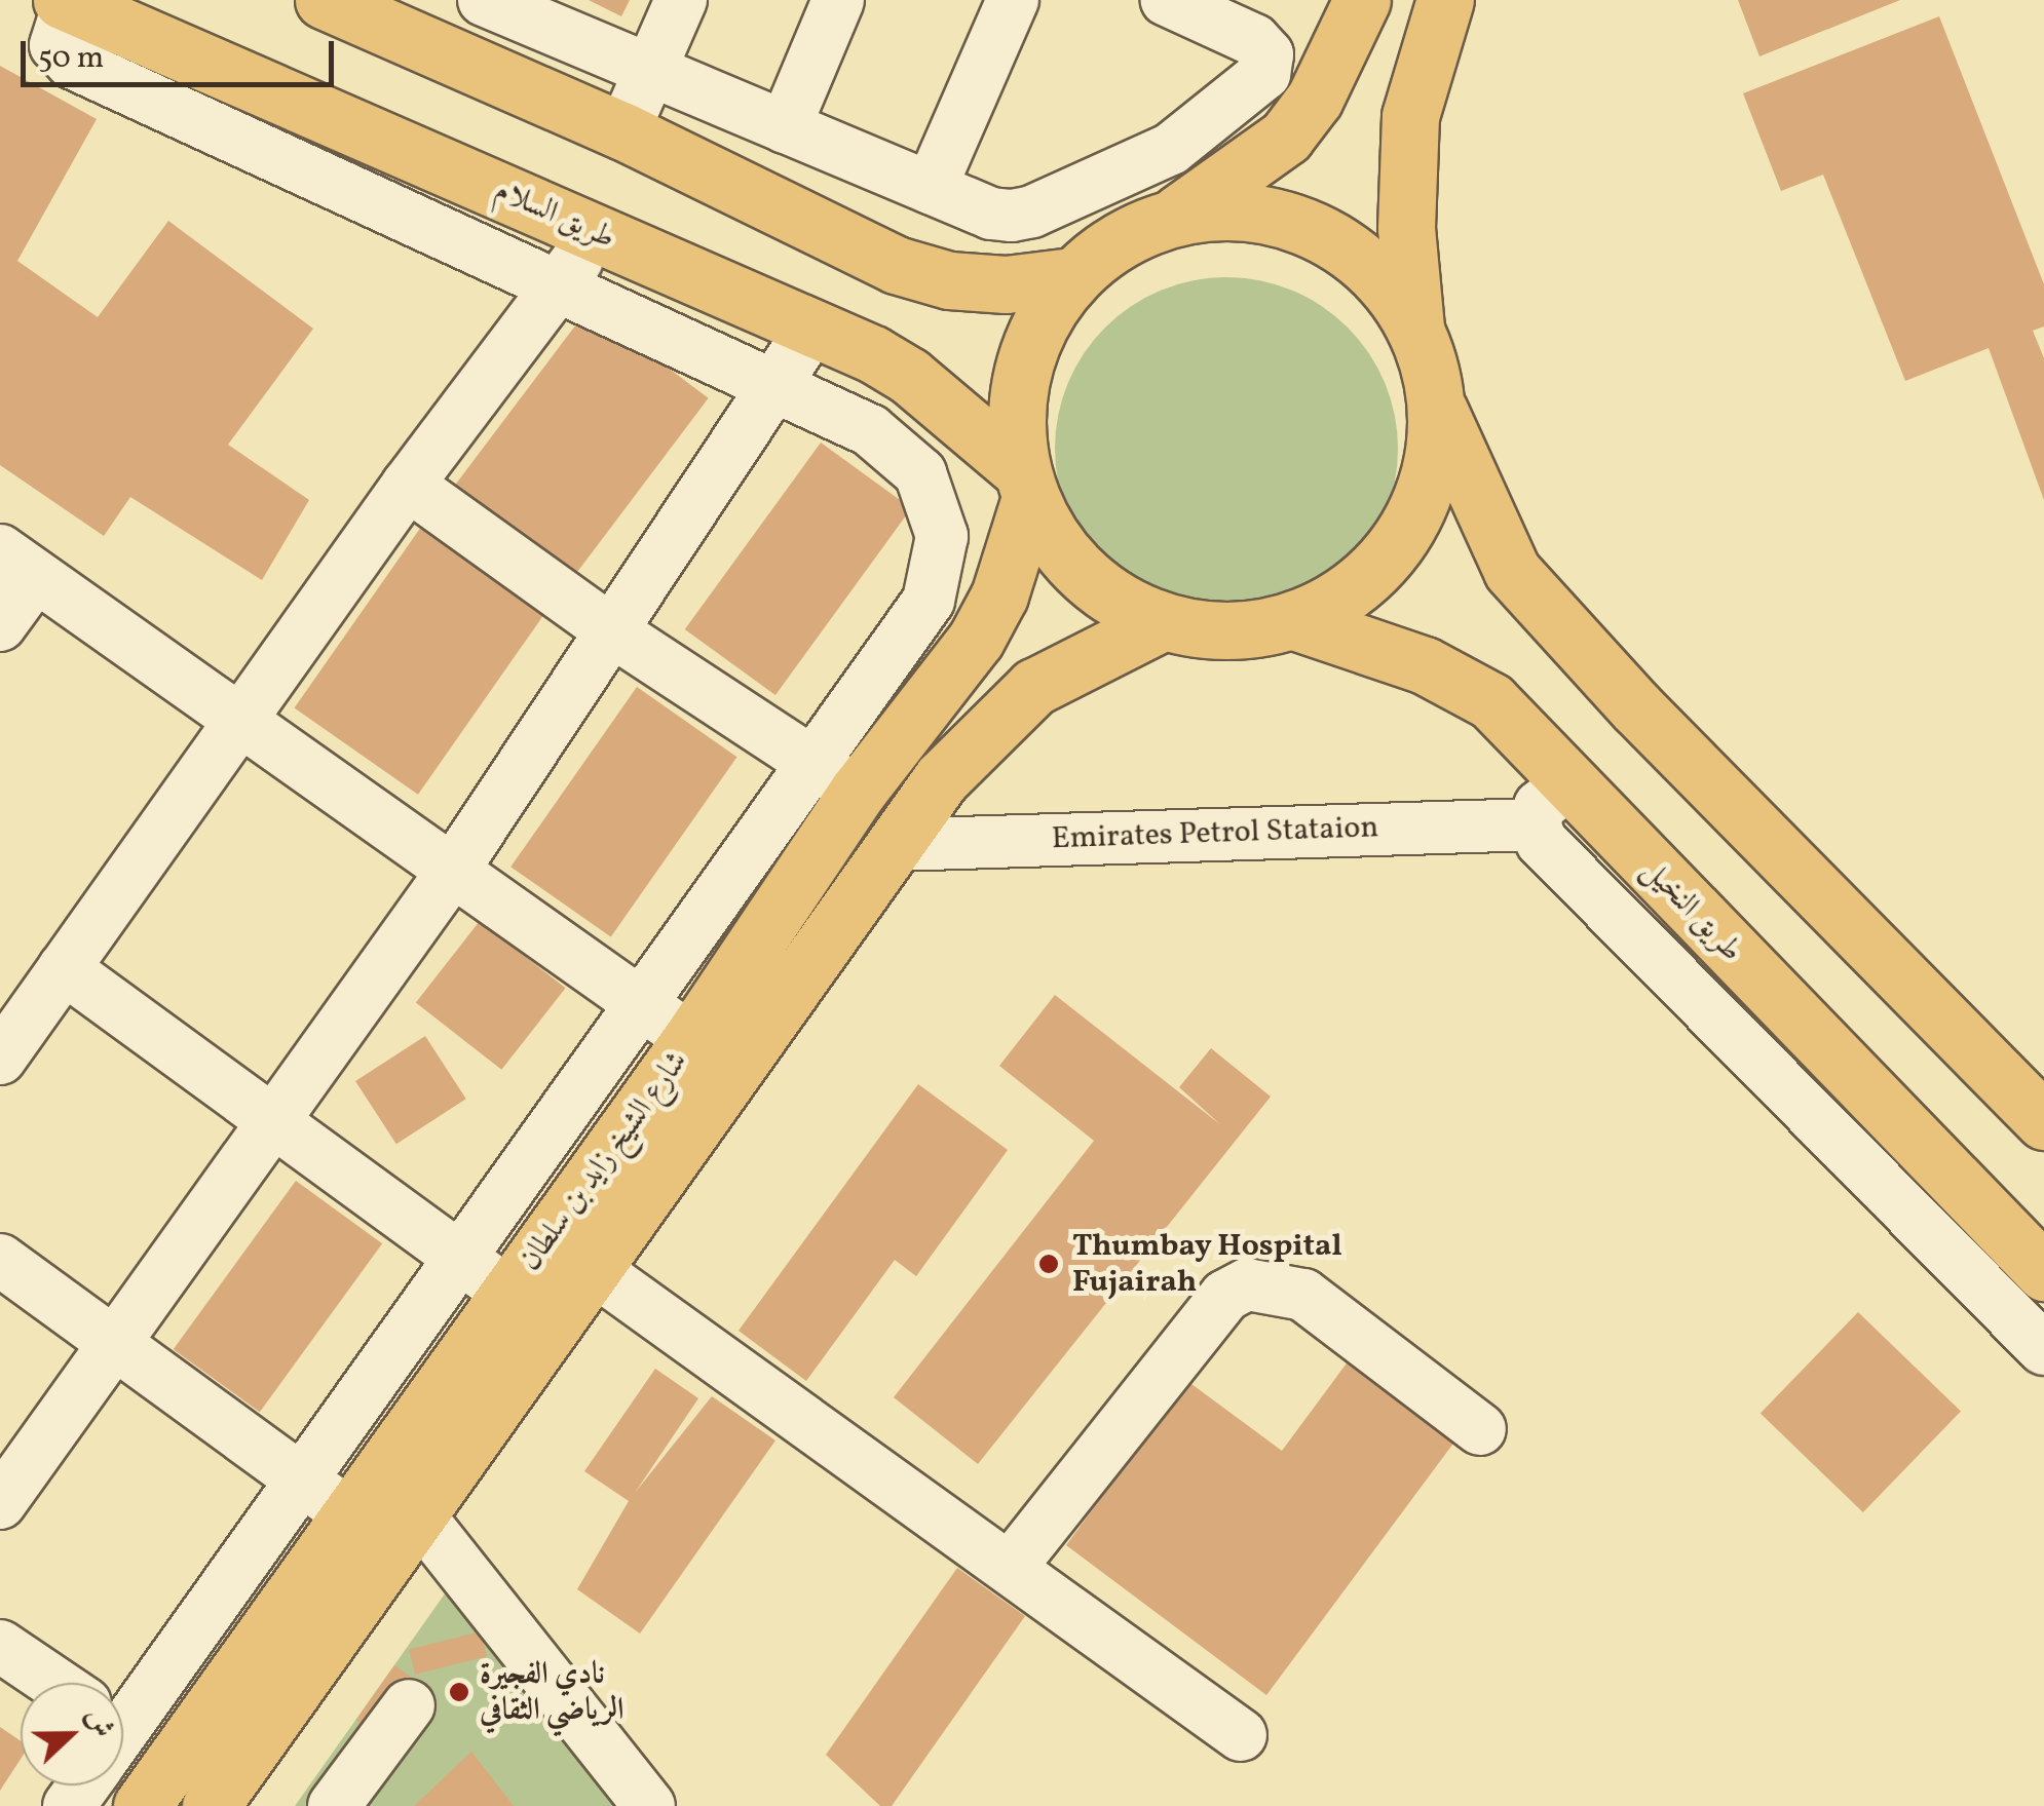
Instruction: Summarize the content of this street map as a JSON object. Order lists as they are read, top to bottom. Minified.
{"streets":{"main road":["طريق السلام","طريق النخيل","شارع الشيخ زايد بن سلطان"],"street":["Emirates Petrol Stataion"]},"crossings":[["طريق السلام","شارع الشيخ زايد بن سلطان"],["Emirates Petrol Stataion","شارع الشيخ زايد بن سلطان"]],"places":["Thumbay Hospital Fujairah","نادي الفجيرة الرياضي الثقافي"],"scale_bar":"50 m","north":"right"}
